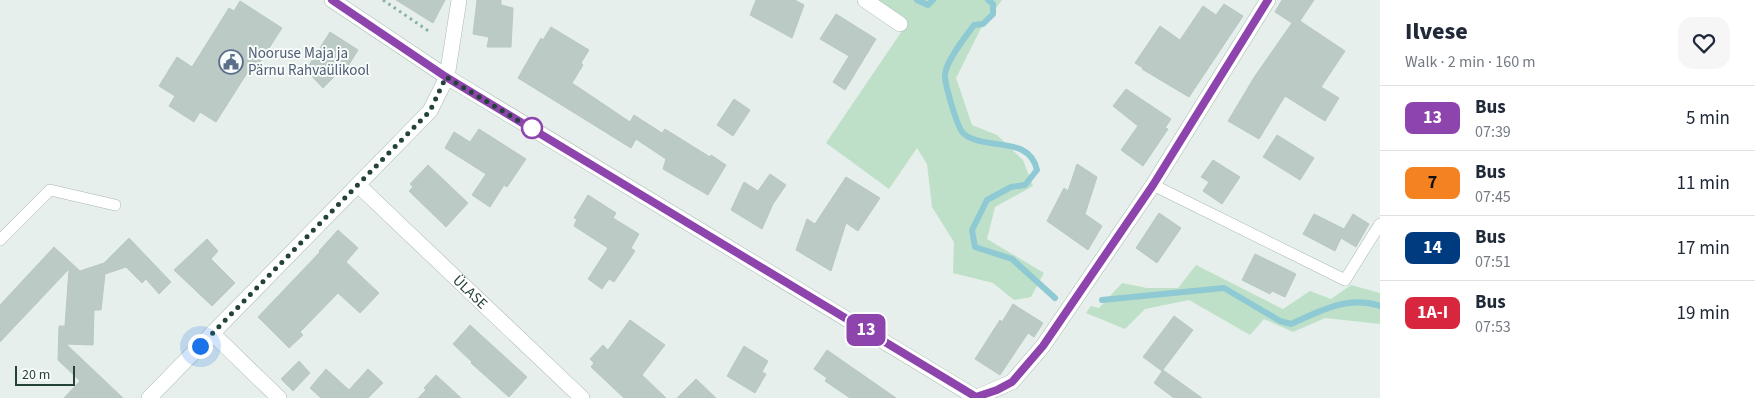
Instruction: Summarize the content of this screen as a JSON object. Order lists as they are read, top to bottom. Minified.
{"streets":{"street":["ÜLASE"]},"places":{"public building":["Nooruse Maja ja Pärnu Rahvaülikool"]},"lines":["bus line 13"],"scale_bar":"20 m","page":{"on_map":"13","heading":["Ilvese","Walk · 2 min · 160 m"],"list":[{"mark":"13","name":"Bus","note":"07:39","value":"5 min"},{"mark":"7","name":"Bus","note":"07:45","value":"11 min"},{"mark":"14","name":"Bus","note":"07:51","value":"17 min"},{"mark":"1A-I","name":"Bus","note":"07:53","value":"19 min"}],"scale":"20 m"}}
